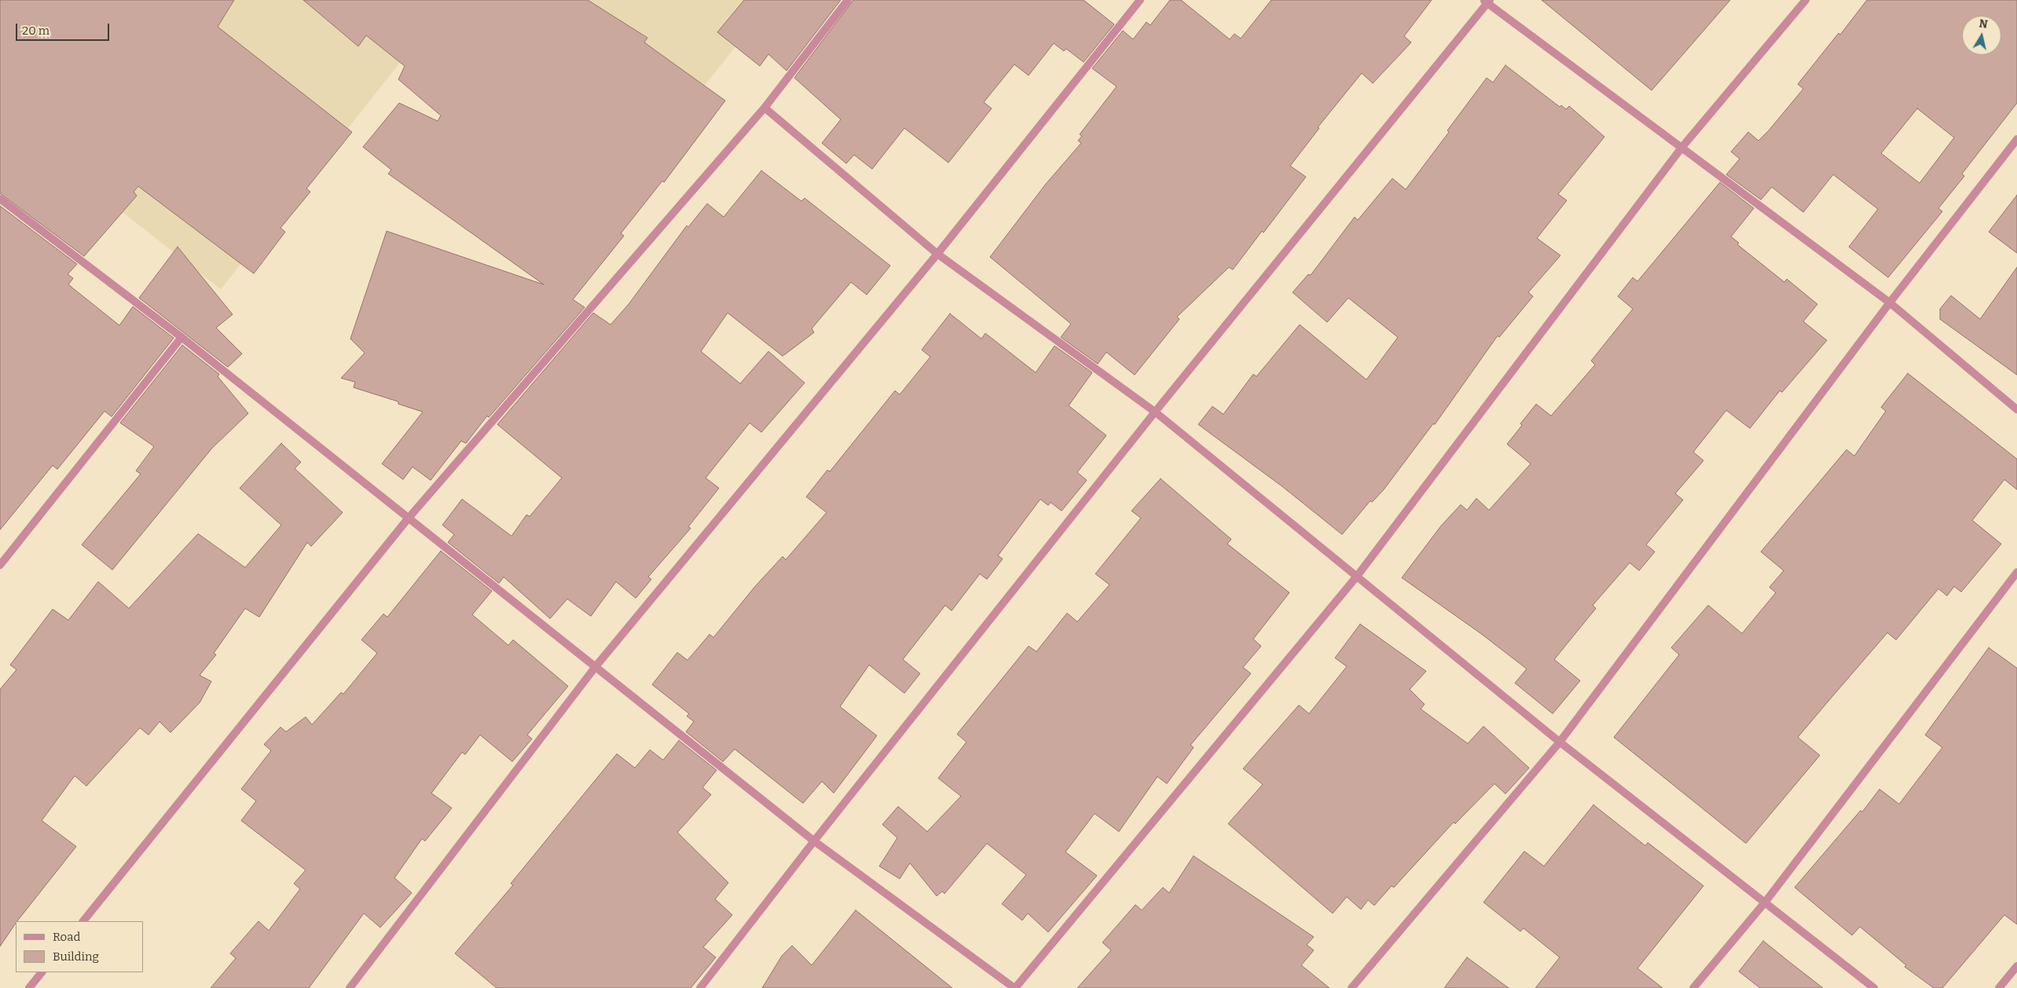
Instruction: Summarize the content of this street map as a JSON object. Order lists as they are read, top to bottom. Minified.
{"legend":["Road","Building"],"scale_bar":"20 m","north":"top"}
